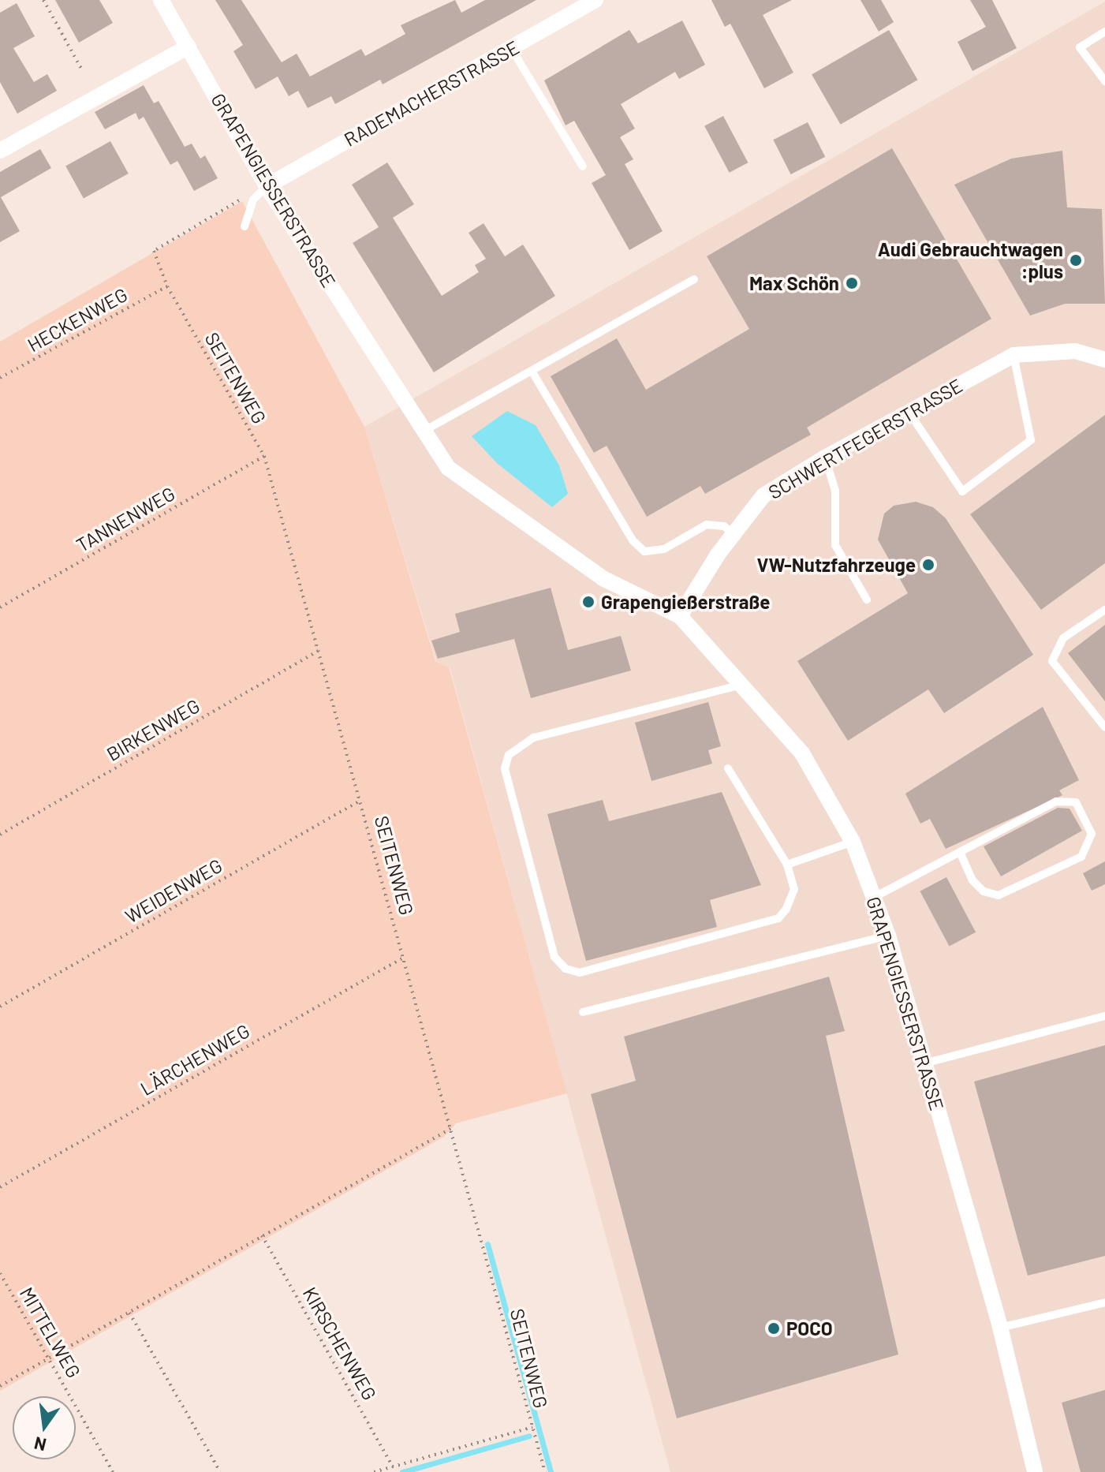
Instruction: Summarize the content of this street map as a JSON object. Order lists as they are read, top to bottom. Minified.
{"streets":{"street":["RADEMACHERSTRASSE","GRAPENGIESSERSTRASSE","SCHWERTFEGERSTRASSE"],"path":["HECKENWEG","SEITENWEG","TANNENWEG","BIRKENWEG","WEIDENWEG","LÄRCHENWEG","MITTELWEG","KIRSCHENWEG"]},"crossings":[["RADEMACHERSTRASSE","GRAPENGIESSERSTRASSE"],["RADEMACHERSTRASSE","SEITENWEG"],["GRAPENGIESSERSTRASSE","SEITENWEG"],["GRAPENGIESSERSTRASSE","SCHWERTFEGERSTRASSE"],["HECKENWEG","SEITENWEG"],["SEITENWEG","TANNENWEG"],["SEITENWEG","BIRKENWEG"],["SEITENWEG","WEIDENWEG"],["SEITENWEG","LÄRCHENWEG"]],"places":["Audi Gebrauchtwagen :plus","Max Schön","VW-Nutzfahrzeuge","Grapengießerstraße","POCO"],"north":"bottom"}
